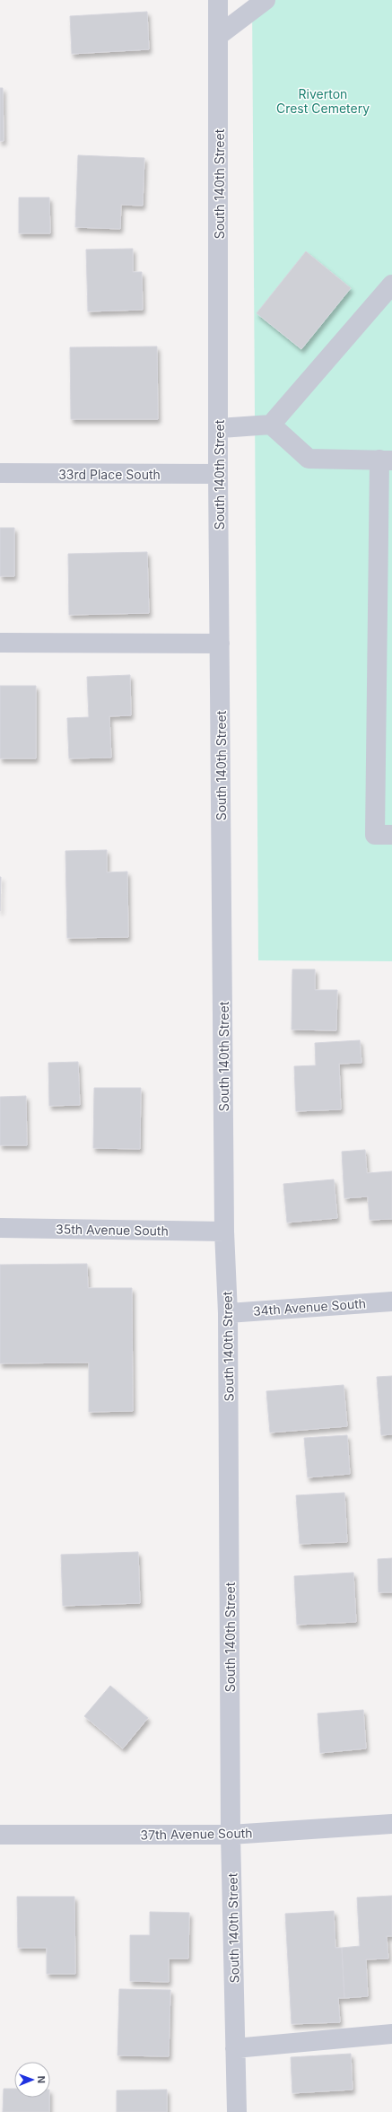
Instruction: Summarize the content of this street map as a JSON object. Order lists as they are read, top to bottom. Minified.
{"streets":{"street":["South 140th Street","33rd Place South","35th Avenue South","34th Avenue South","37th Avenue South"]},"crossings":[["South 140th Street","33rd Place South"],["South 140th Street","35th Avenue South"],["South 140th Street","34th Avenue South"],["South 140th Street","37th Avenue South"]],"parks":["Riverton Crest Cemetery"],"north":"right"}
